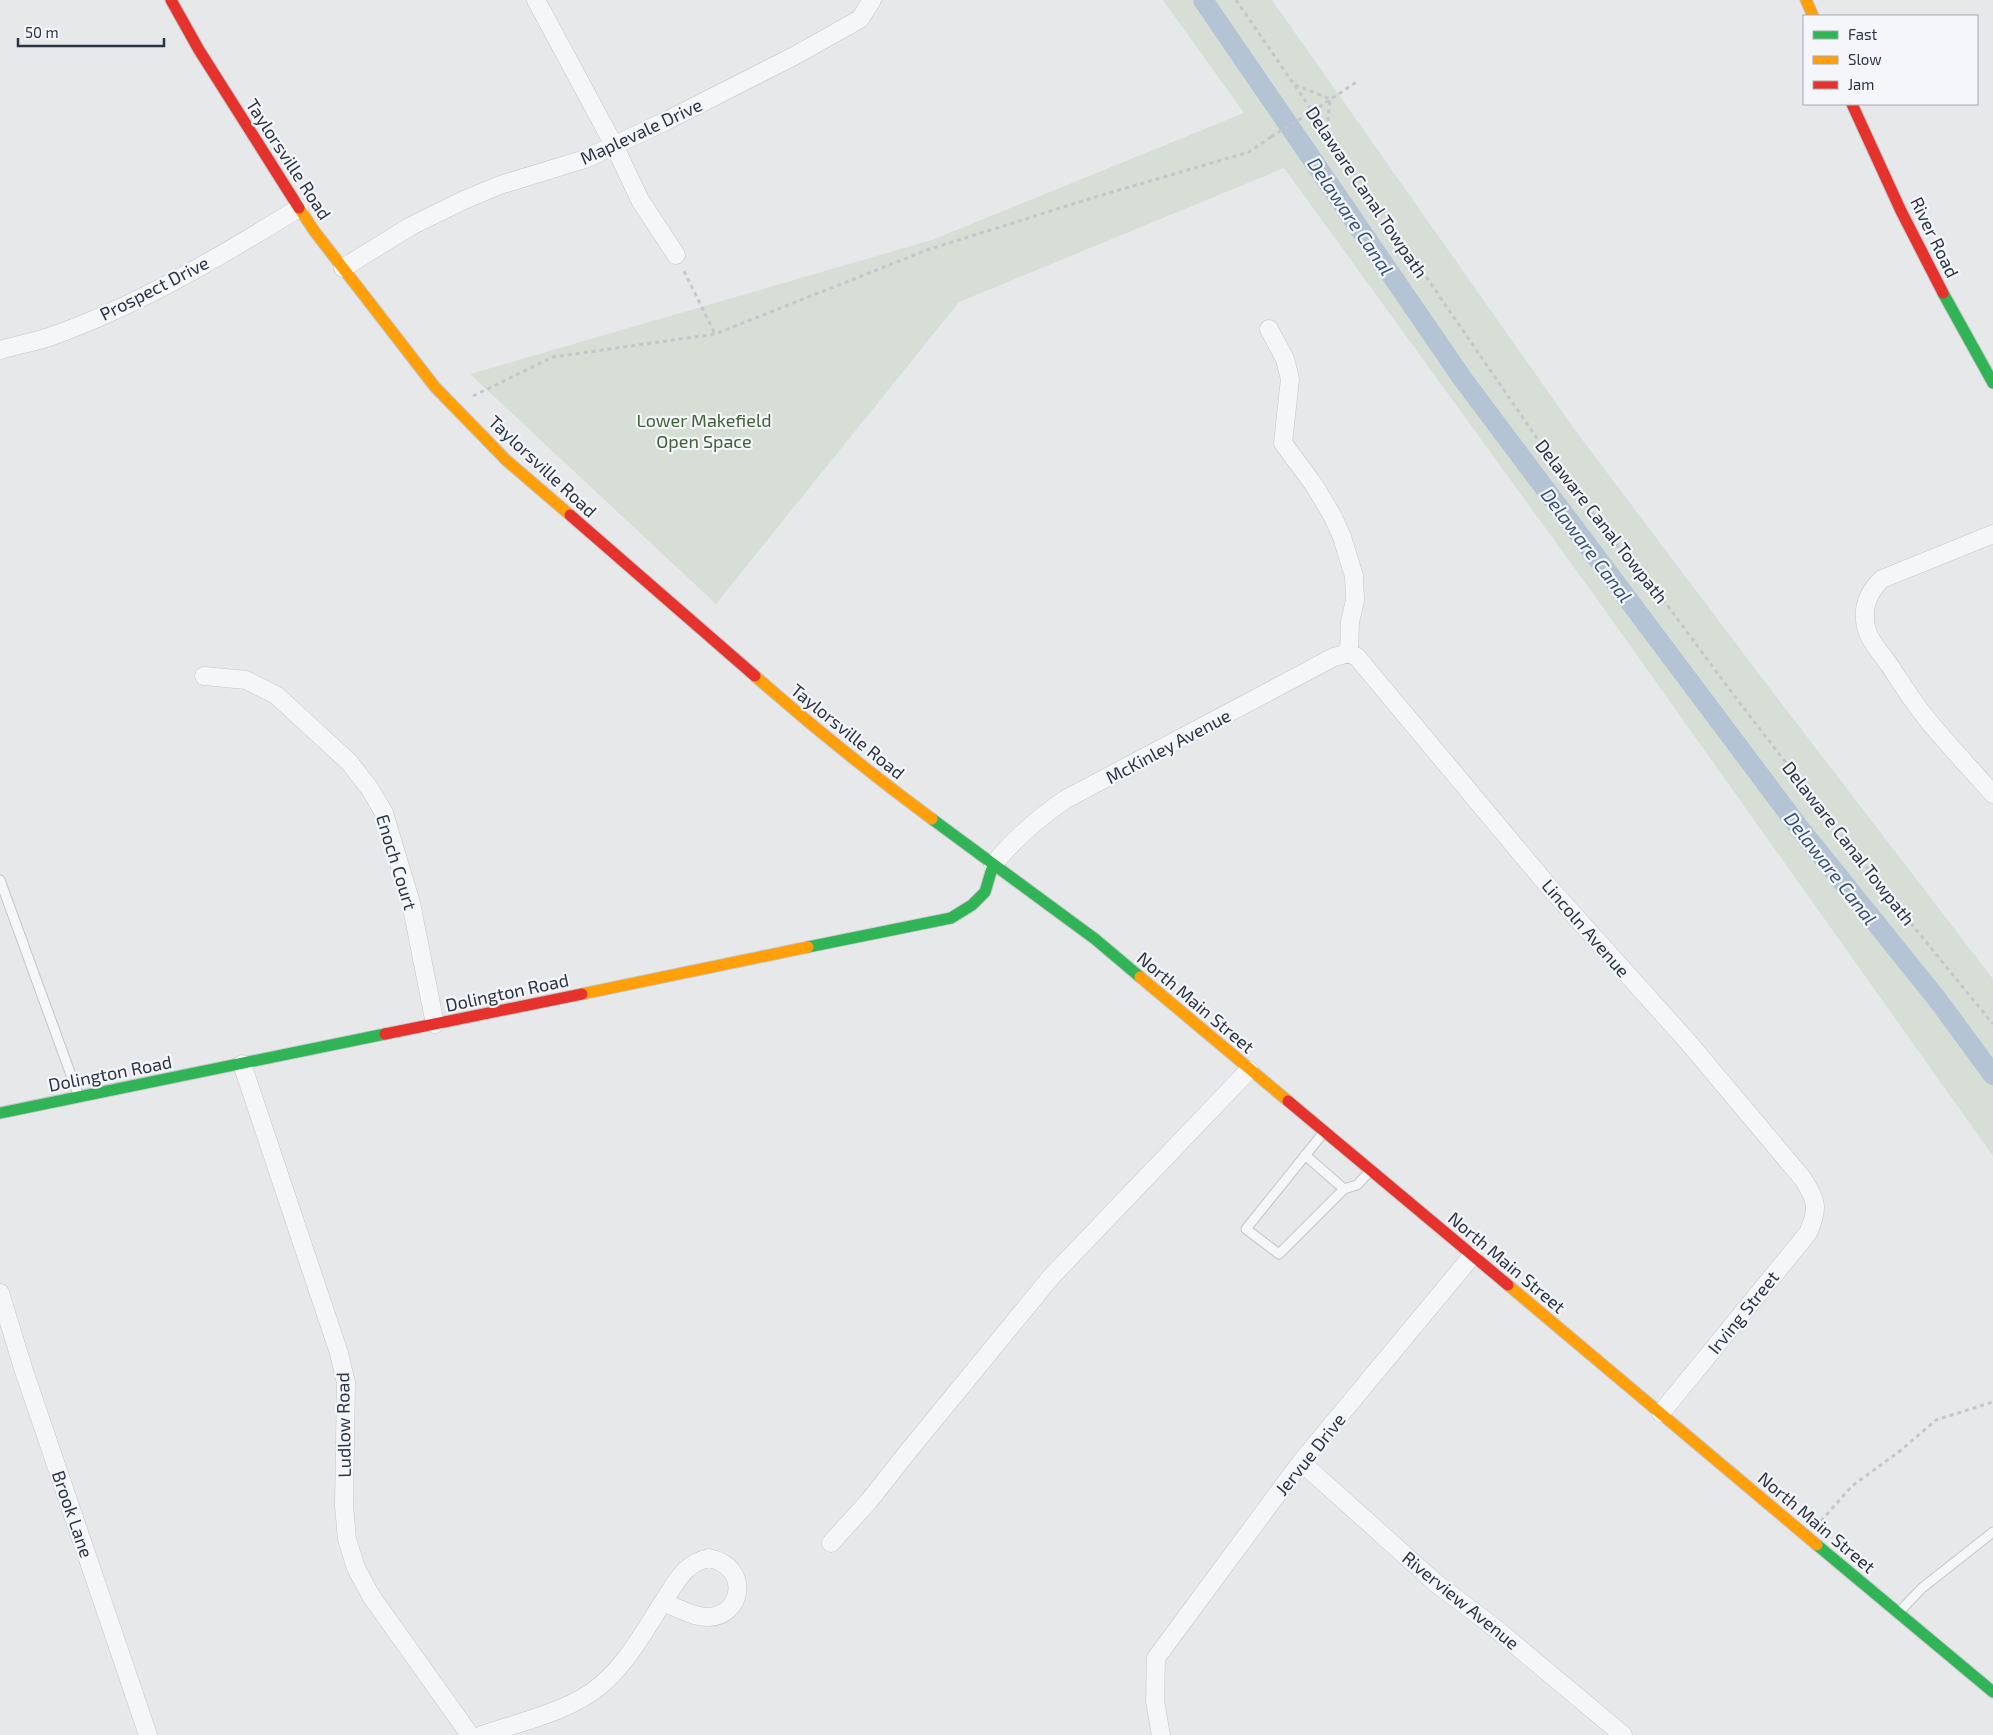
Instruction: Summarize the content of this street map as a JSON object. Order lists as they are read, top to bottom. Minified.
{"streets":{"main road":["Taylorsville Road","River Road","Dolington Road","North Main Street"],"street":["Maplevale Drive","Prospect Drive","McKinley Avenue","Enoch Court","Lincoln Avenue","Irving Street","Ludlow Road","Jervue Drive","Brook Lane","Riverview Avenue"],"path":["Delaware Canal Towpath"]},"crossings":[["Maplevale Drive","Taylorsville Road"],["Taylorsville Road","Prospect Drive"],["Taylorsville Road","McKinley Avenue"],["Taylorsville Road","Dolington Road"],["Taylorsville Road","North Main Street"],["McKinley Avenue","Lincoln Avenue"],["McKinley Avenue","Dolington Road"],["McKinley Avenue","North Main Street"],["Enoch Court","Dolington Road"],["Lincoln Avenue","Irving Street"],["Dolington Road","North Main Street"],["Dolington Road","Ludlow Road"],["North Main Street","Irving Street"],["North Main Street","Jervue Drive"],["Jervue Drive","Riverview Avenue"]],"water":["Delaware Canal"],"parks":["Lower Makefield Open Space"],"legend":["Fast","Slow","Jam"],"scale_bar":"50 m"}
